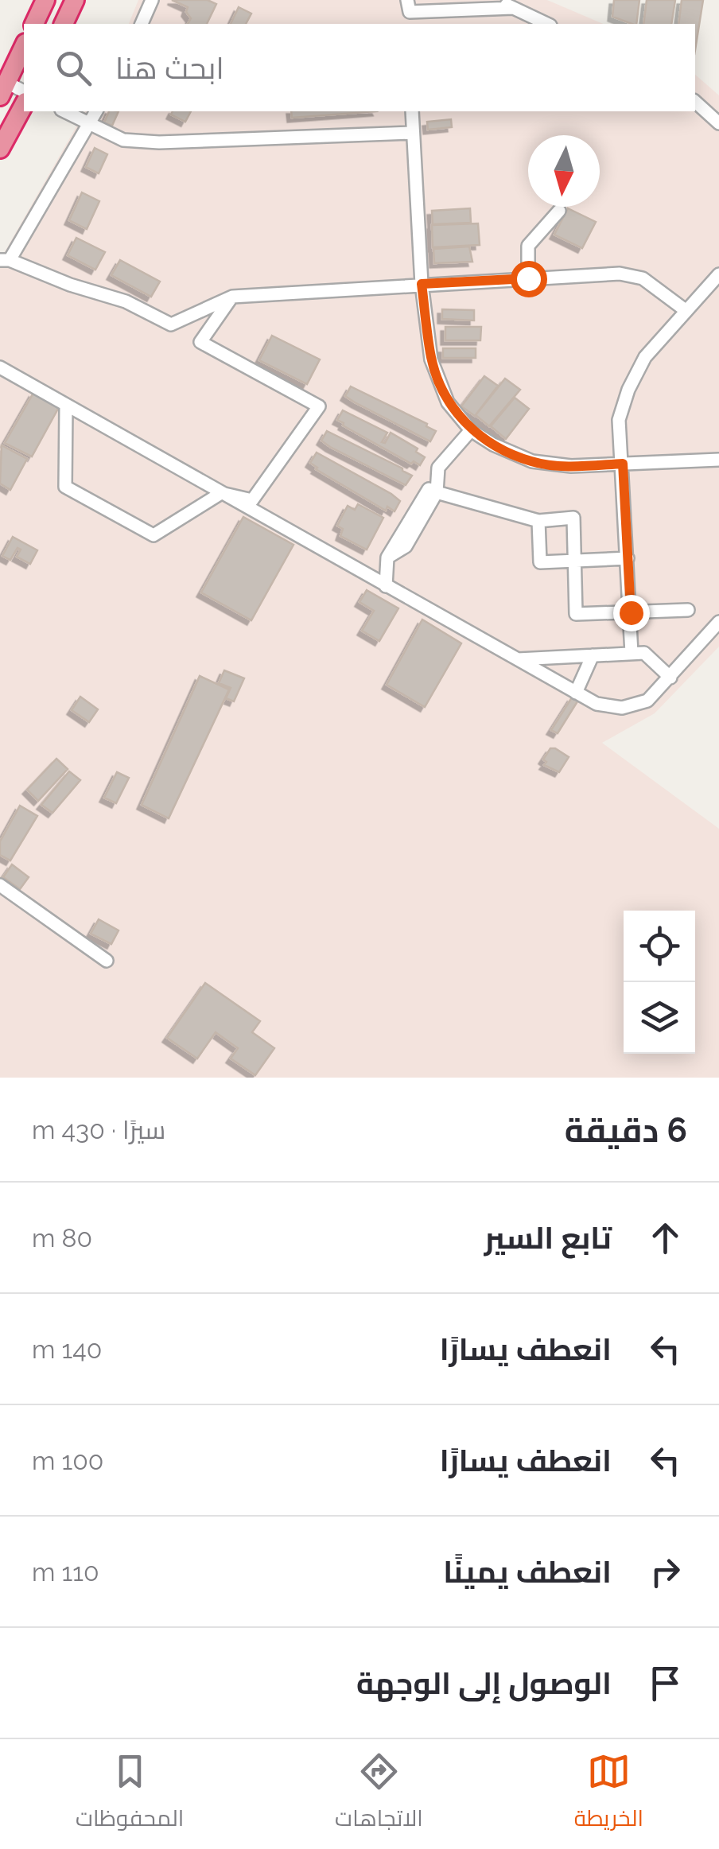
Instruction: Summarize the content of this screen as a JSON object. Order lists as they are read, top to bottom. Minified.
{"north":"bottom","page":{"search":"ابحث هنا","heading":["6 دقيقة","سيرًا · 430 m"],"list":[["تابع السير","80 m"],["انعطف يسارًا","140 m"],["انعطف يسارًا","100 m"],["انعطف يمينًا","110 m"],"الوصول إلى الوجهة"],"nav":["الخريطة","الاتجاهات","المحفوظات"]}}
